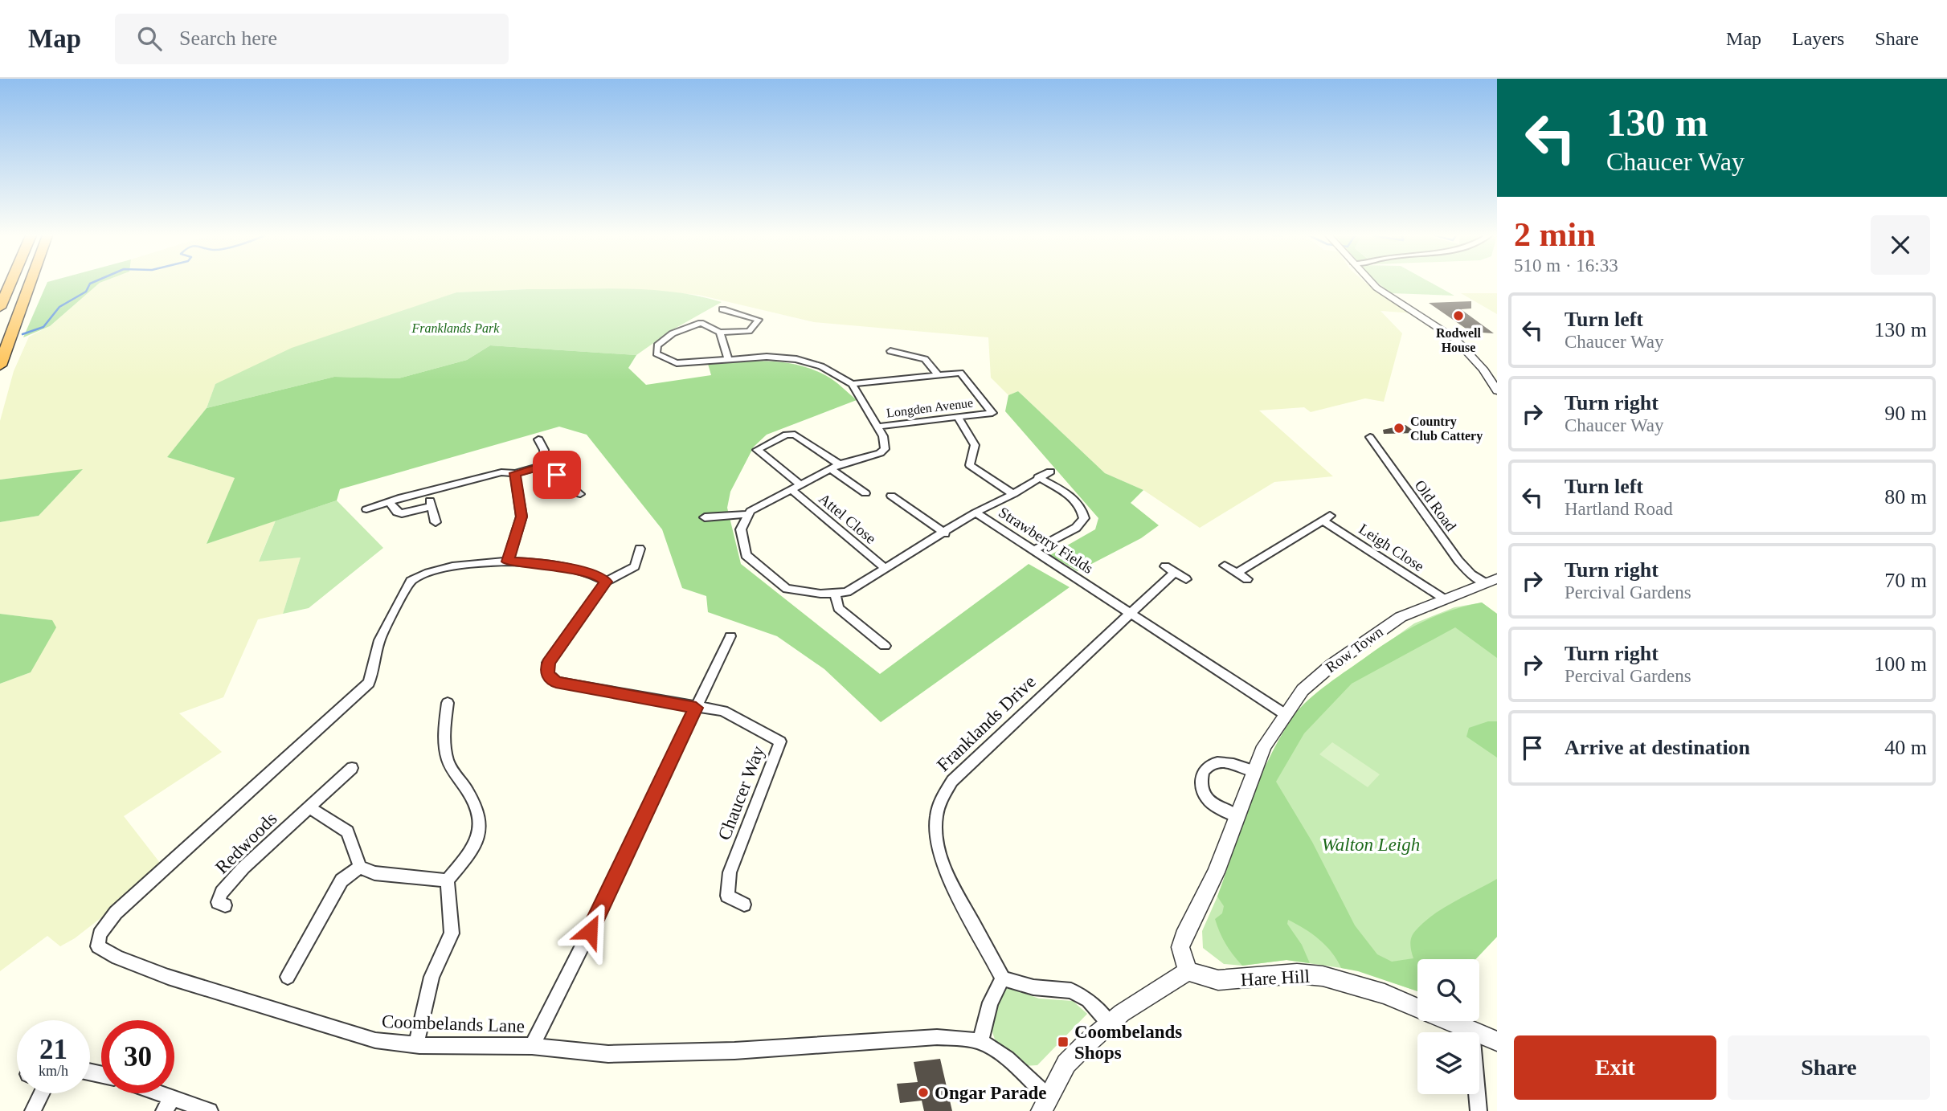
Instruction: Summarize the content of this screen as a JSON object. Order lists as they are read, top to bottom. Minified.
{"streets":{"street":["Longden Avenue","Old Road","Attel Close","Strawberry Fields","Leigh Close","Row Town","Franklands Drive","Chaucer Way","Redwoods","Hare Hill","Coombelands Lane"]},"crossings":[["Old Road","Row Town"],["Attel Close","Strawberry Fields"],["Strawberry Fields","Franklands Drive"],["Leigh Close","Row Town"],["Row Town","Hare Hill"]],"parks":["Franklands Park","Walton Leigh"],"places":{"other":["Rodwell House","Country Club Cattery","Ongar Parade"],"transit":["Coombelands Shops"]},"page":{"header":"Map","search":"Search here","nav":["Map","Layers","Share"],"turn":["130 m","Chaucer Way"],"heading":["2 min","510 m · 16:33"],"list":[{"name":"Turn left","note":"Chaucer Way","value":"130 m"},{"name":"Turn right","note":"Chaucer Way","value":"90 m"},{"name":"Turn left","note":"Hartland Road","value":"80 m"},{"name":"Turn right","note":"Percival Gardens","value":"70 m"},{"name":"Turn right","note":"Percival Gardens","value":"100 m"},{"name":"Arrive at destination","value":"40 m"}],"speed":"21 km/h","limit":"30","buttons":["Exit","Share"]}}
